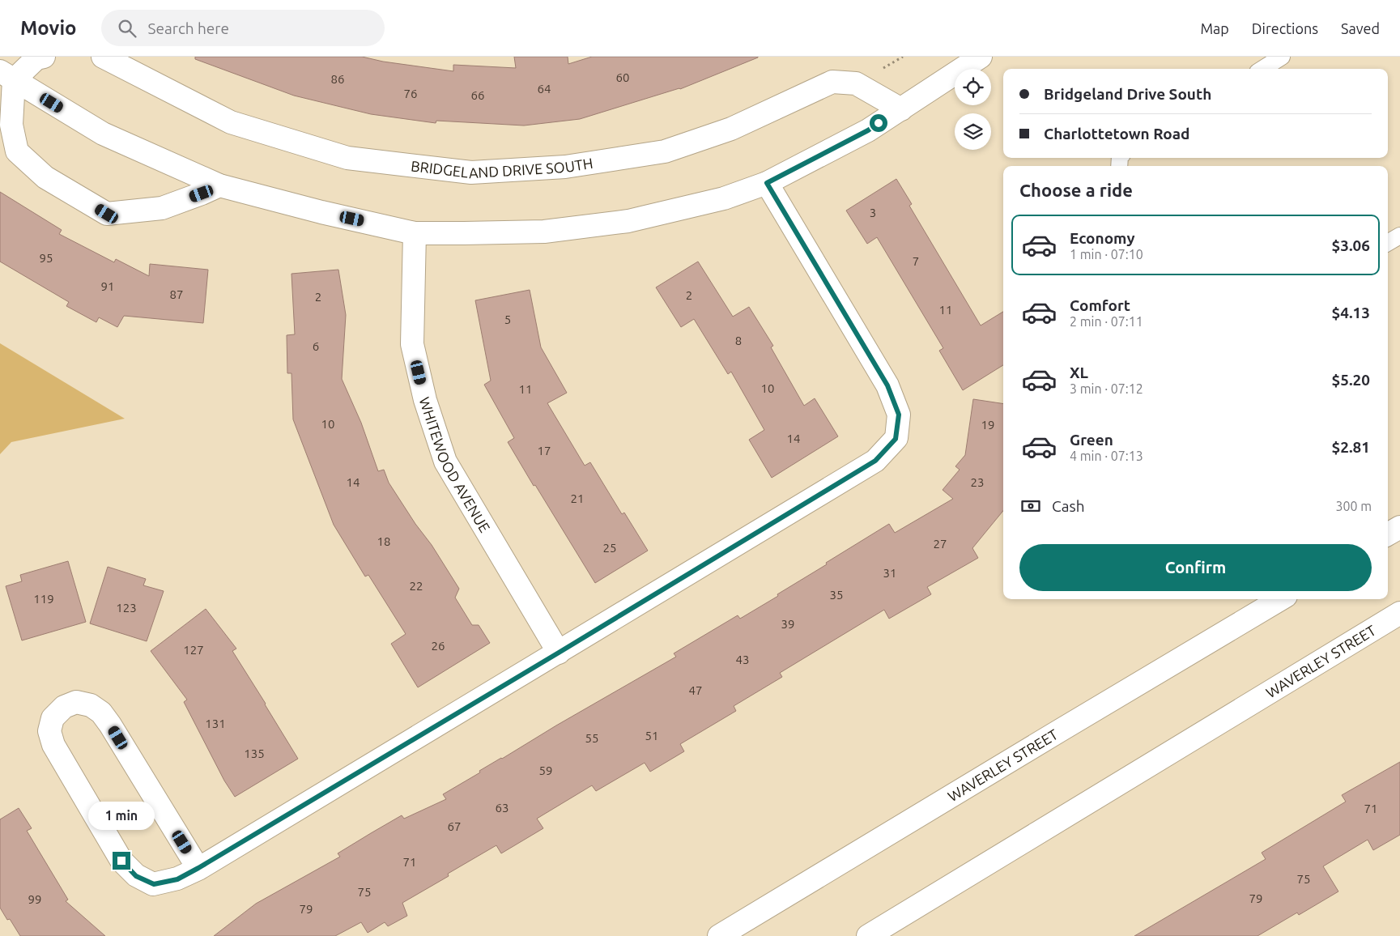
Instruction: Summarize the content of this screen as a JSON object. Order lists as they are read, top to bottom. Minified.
{"streets":{"street":["BRIDGELAND DRIVE SOUTH","WHITEWOOD AVENUE","WAVERLEY STREET"]},"house_numbers":["60","86","64","76","66","3","95","7","91","87","2","2","11","5","8","6","10","11","10","19","14","17","14","23","21","18","27","25","31","22","35","119","123","39","26","127","43","47","131","51","55","135","59","63","71","67","71","75","75","79","99","79"],"page":{"header":"Movio","search":"Search here","nav":["Map","Directions","Saved"],"banner":["Bridgeland Drive South","Charlottetown Road"],"heading":"Choose a ride","list":[{"name":"Economy","note":"1 min · 07:10","value":"$3.06"},{"name":"Comfort","note":"2 min · 07:11","value":"$4.13"},{"name":"XL","note":"3 min · 07:12","value":"$5.20"},{"name":"Green","note":"4 min · 07:13","value":"$2.81"}],"pay":["Cash","300 m"],"buttons":"Confirm","bubble":"1 min"}}
